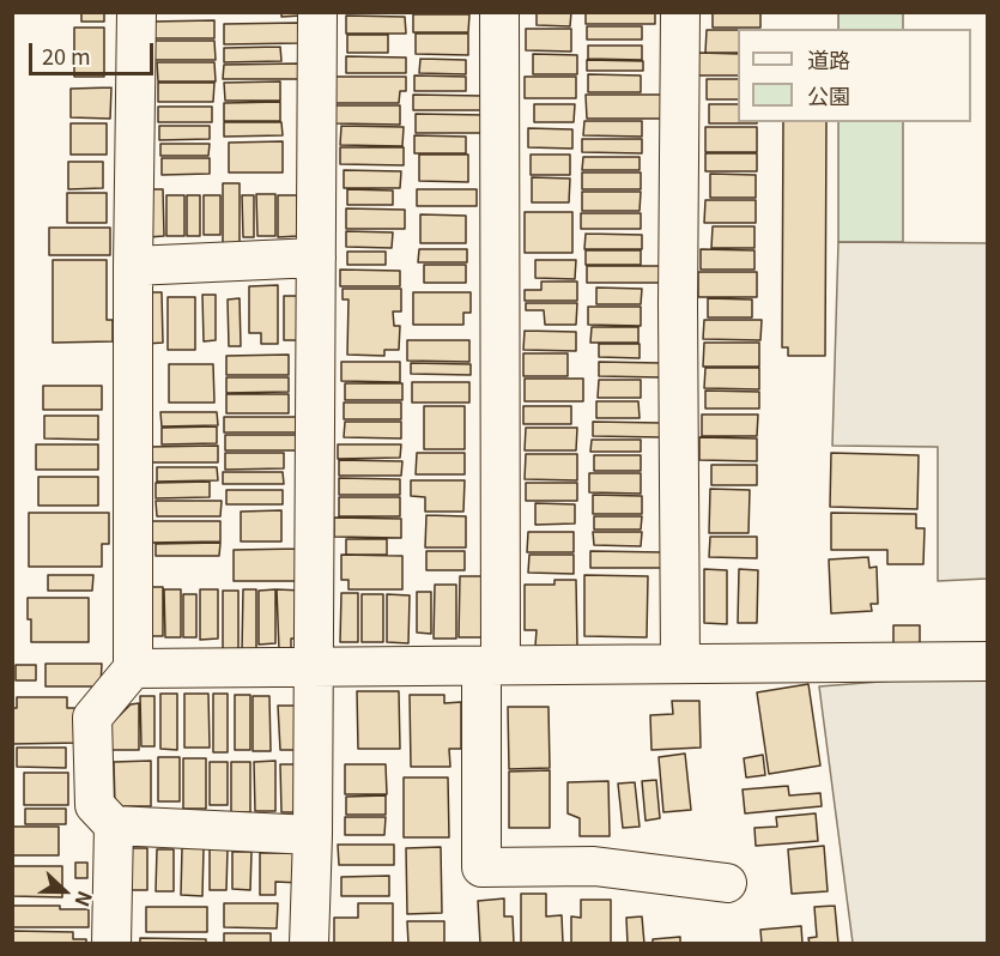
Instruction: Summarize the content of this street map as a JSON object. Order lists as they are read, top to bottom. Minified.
{"legend":["道路","公園"],"scale_bar":"20 m","north":"right"}
